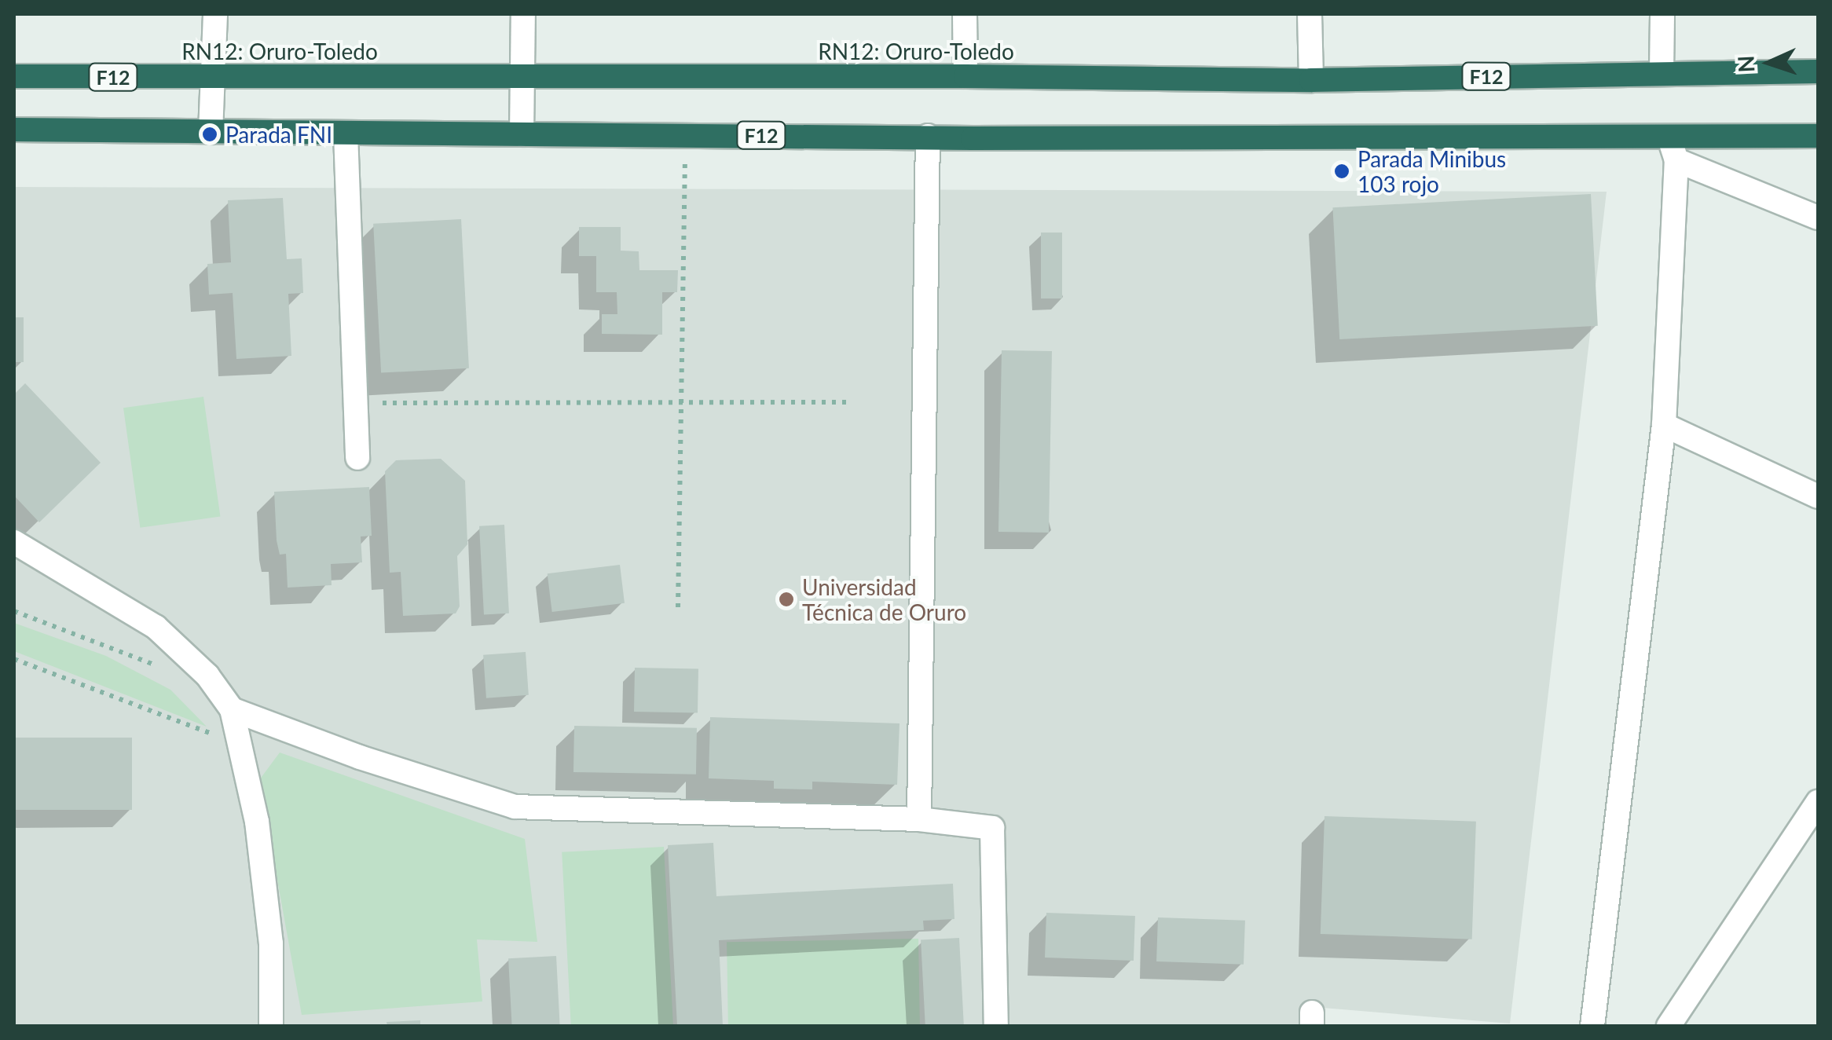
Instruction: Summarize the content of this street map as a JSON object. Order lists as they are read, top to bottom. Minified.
{"streets":{"highway":["RN12: Oruro-Toledo","F12"]},"places":["Parada FNI","Parada Minibus 103 rojo","Universidad Técnica de Oruro"],"north":"left"}
